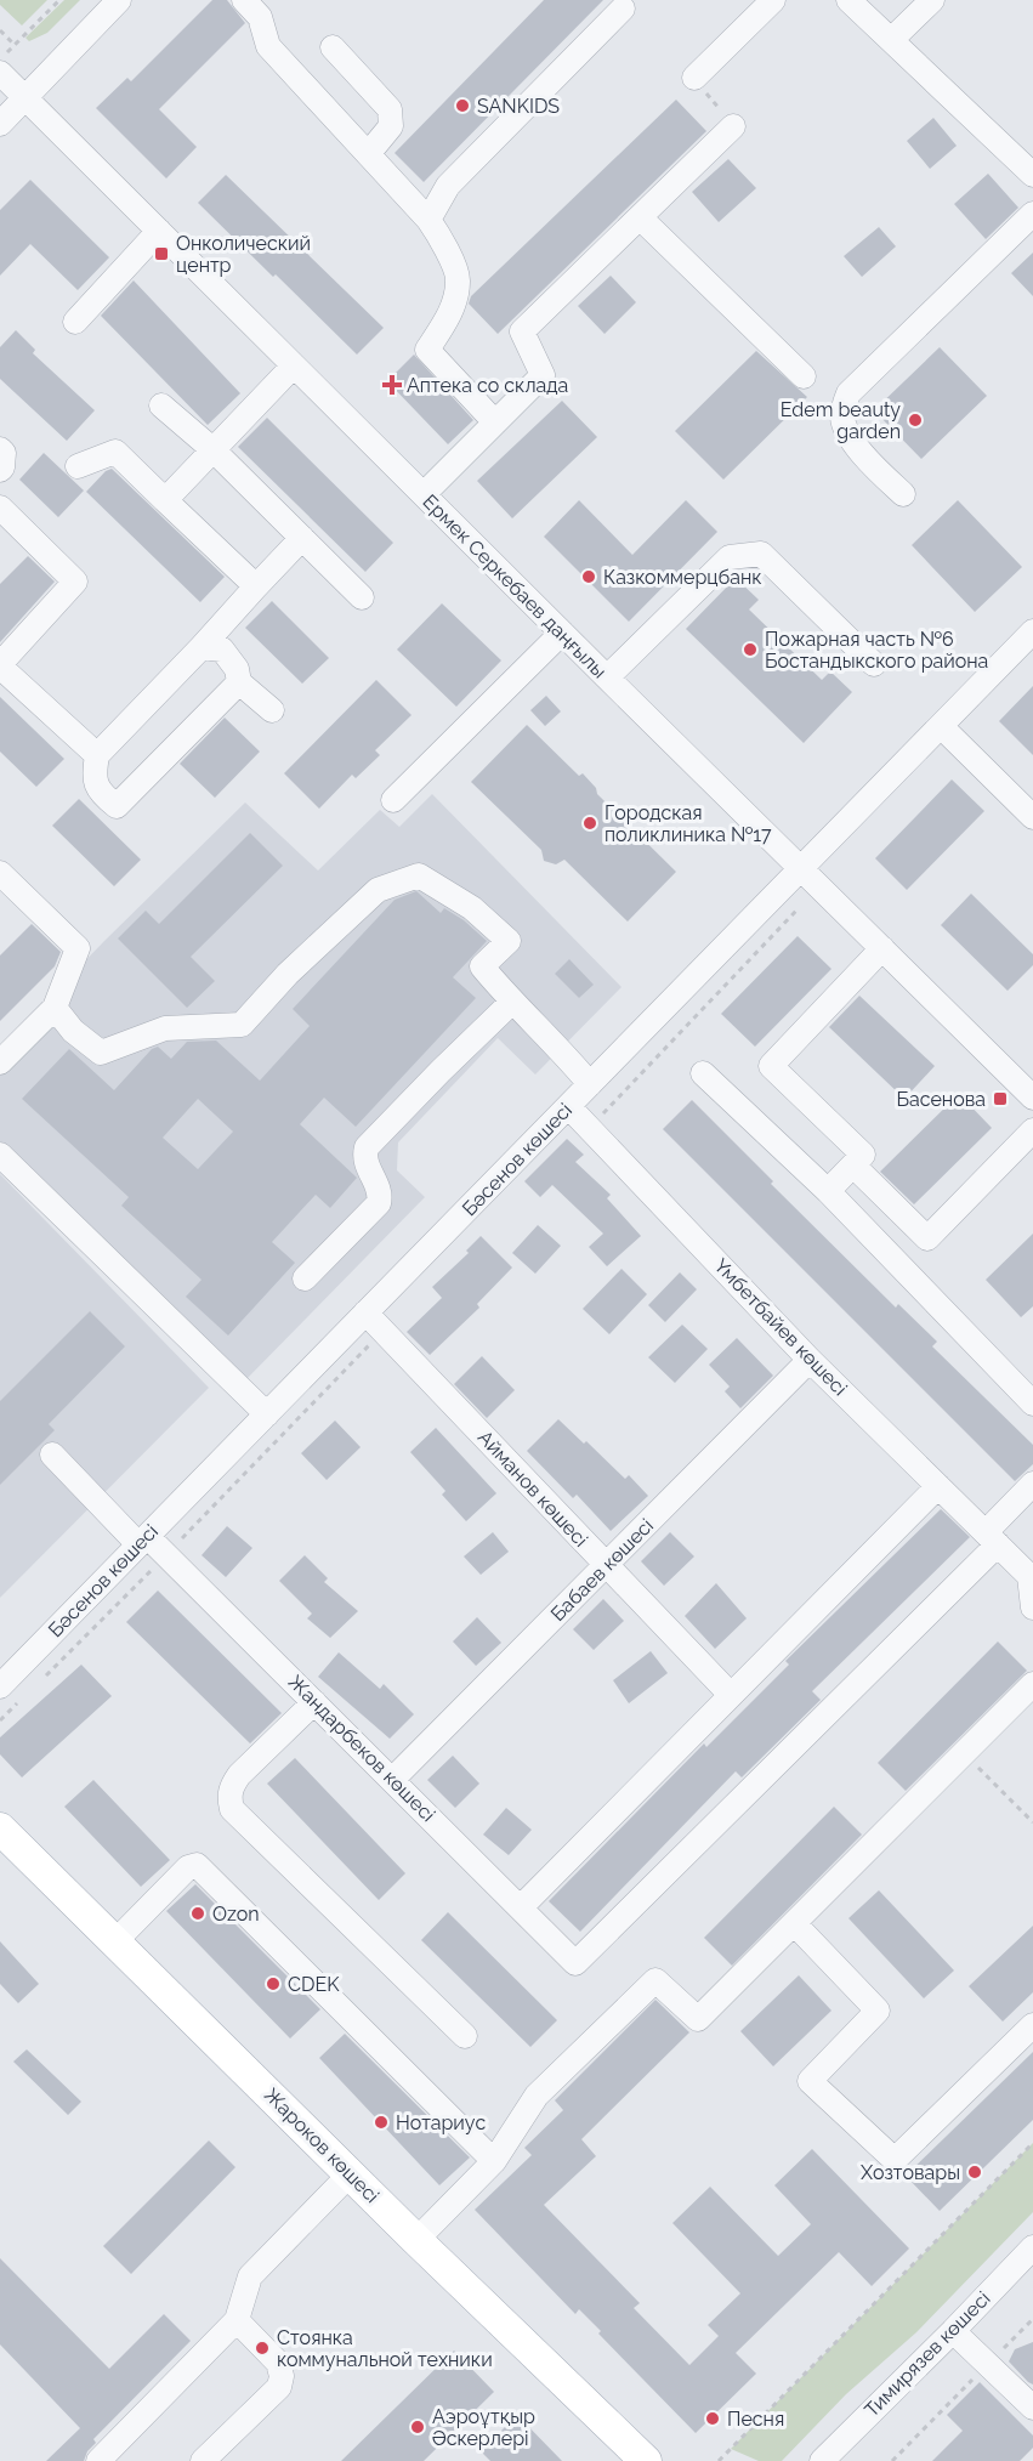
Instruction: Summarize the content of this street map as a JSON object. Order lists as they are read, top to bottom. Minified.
{"streets":{"main road":["Жароков көшесі"],"street":["Ермек Серкебаев даңғылы","Бәсенов көшесі","Үмбетбайев көшесі","Айманов көшесі","Бабаев көшесі","Жандарбеков көшесі","Тимирязев көшесі"]},"crossings":[["Ермек Серкебаев даңғылы","Бәсенов көшесі"],["Бәсенов көшесі","Үмбетбайев көшесі"],["Бәсенов көшесі","Айманов көшесі"],["Бәсенов көшесі","Жандарбеков көшесі"],["Үмбетбайев көшесі","Бабаев көшесі"],["Үмбетбайев көшесі","Жандарбеков көшесі"],["Айманов көшесі","Бабаев көшесі"],["Бабаев көшесі","Жандарбеков көшесі"]],"places":{"other":["SANKIDS","Edem beauty garden","Казкоммерцбанк","Пожарная часть №6 Бостандыкского района","Городская поликлиника №17","Ozon","CDEK","Нотариуc","Хозтовары","Стоянка коммунальной техники","Песня","Аэроұтқыр Әскерлері"],"transit":["Онколический центр","Басенова"],"health":["Аптека со склада"]}}
